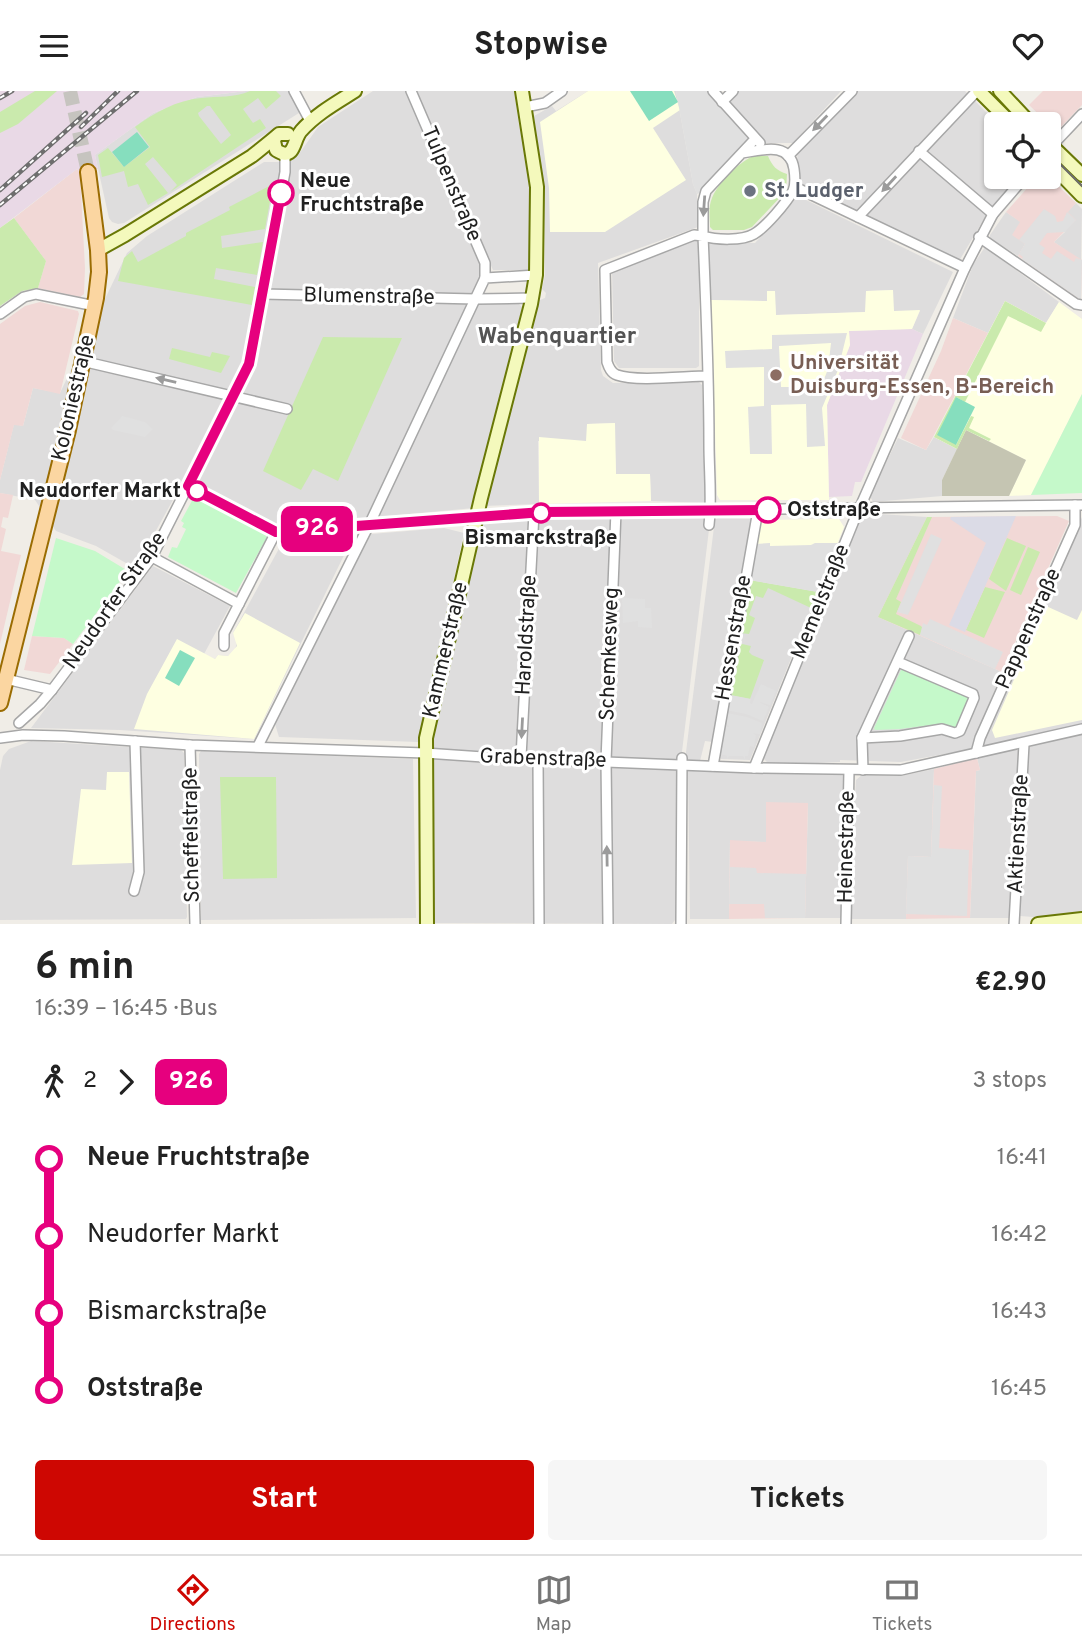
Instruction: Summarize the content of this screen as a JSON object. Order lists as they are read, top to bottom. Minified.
{"streets":{"main road":["Koloniestraße"],"street":["Tulpenstraße","Blumenstraße","Neudorfer Straße","Memelstraße","Pappenstraße","Haroldstraße","Hessenstraße","Kammerstraße","Schemkesweg","Grabenstraße","Aktienstraße","Scheffelstraße","Heinestraße"]},"crossings":[["Blumenstraße","Neudorfer Straße"],["Blumenstraße","Kammerstraße"],["Koloniestraße","Neudorfer Straße"],["Memelstraße","Grabenstraße"],["Pappenstraße","Grabenstraße"],["Haroldstraße","Grabenstraße"],["Hessenstraße","Grabenstraße"],["Kammerstraße","Grabenstraße"],["Schemkesweg","Grabenstraße"],["Grabenstraße","Aktienstraße"],["Grabenstraße","Scheffelstraße"],["Grabenstraße","Heinestraße"]],"one_way":["Haroldstraße"],"districts":["Wabenquartier"],"places":["St. Ludger","Neue Fruchtstraße","Universität Duisburg-Essen, B-Bereich","Neudorfer Markt","Oststraße","Bismarckstraße"],"lines":["bus line 926"],"page":{"header":"Stopwise","on_map":"926","heading":["6 min","16:39 – 16:45 · Bus","€2.90"],"legs":["2","926","3 stops"],"list":[{"name":"Neue Fruchtstraße","value":"16:41"},{"name":"Neudorfer Markt","value":"16:42"},{"name":"Bismarckstraße","value":"16:43"},{"name":"Oststraße","value":"16:45"}],"buttons":["Start","Tickets"],"tabs":["Directions","Map","Tickets"]}}
